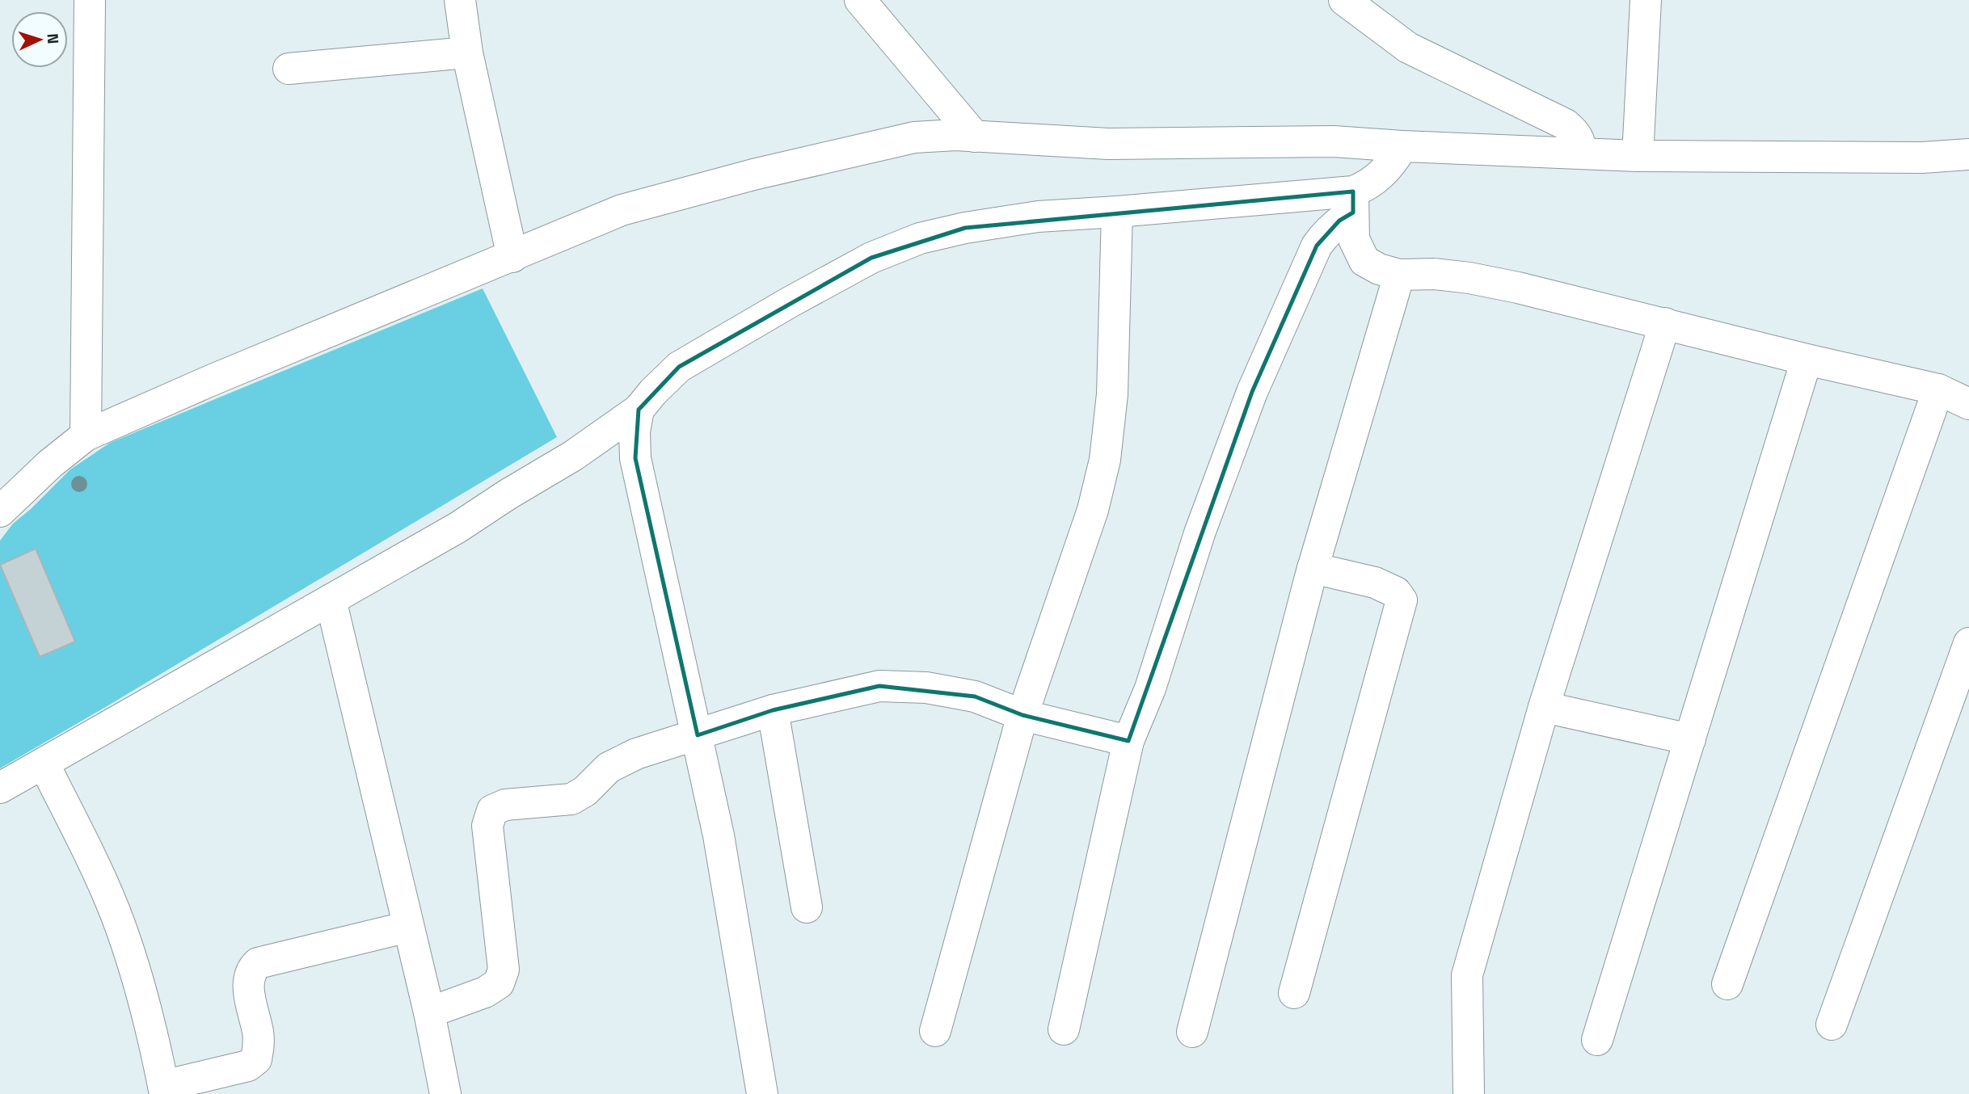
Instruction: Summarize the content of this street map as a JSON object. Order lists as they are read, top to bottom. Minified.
{"north":"right"}
